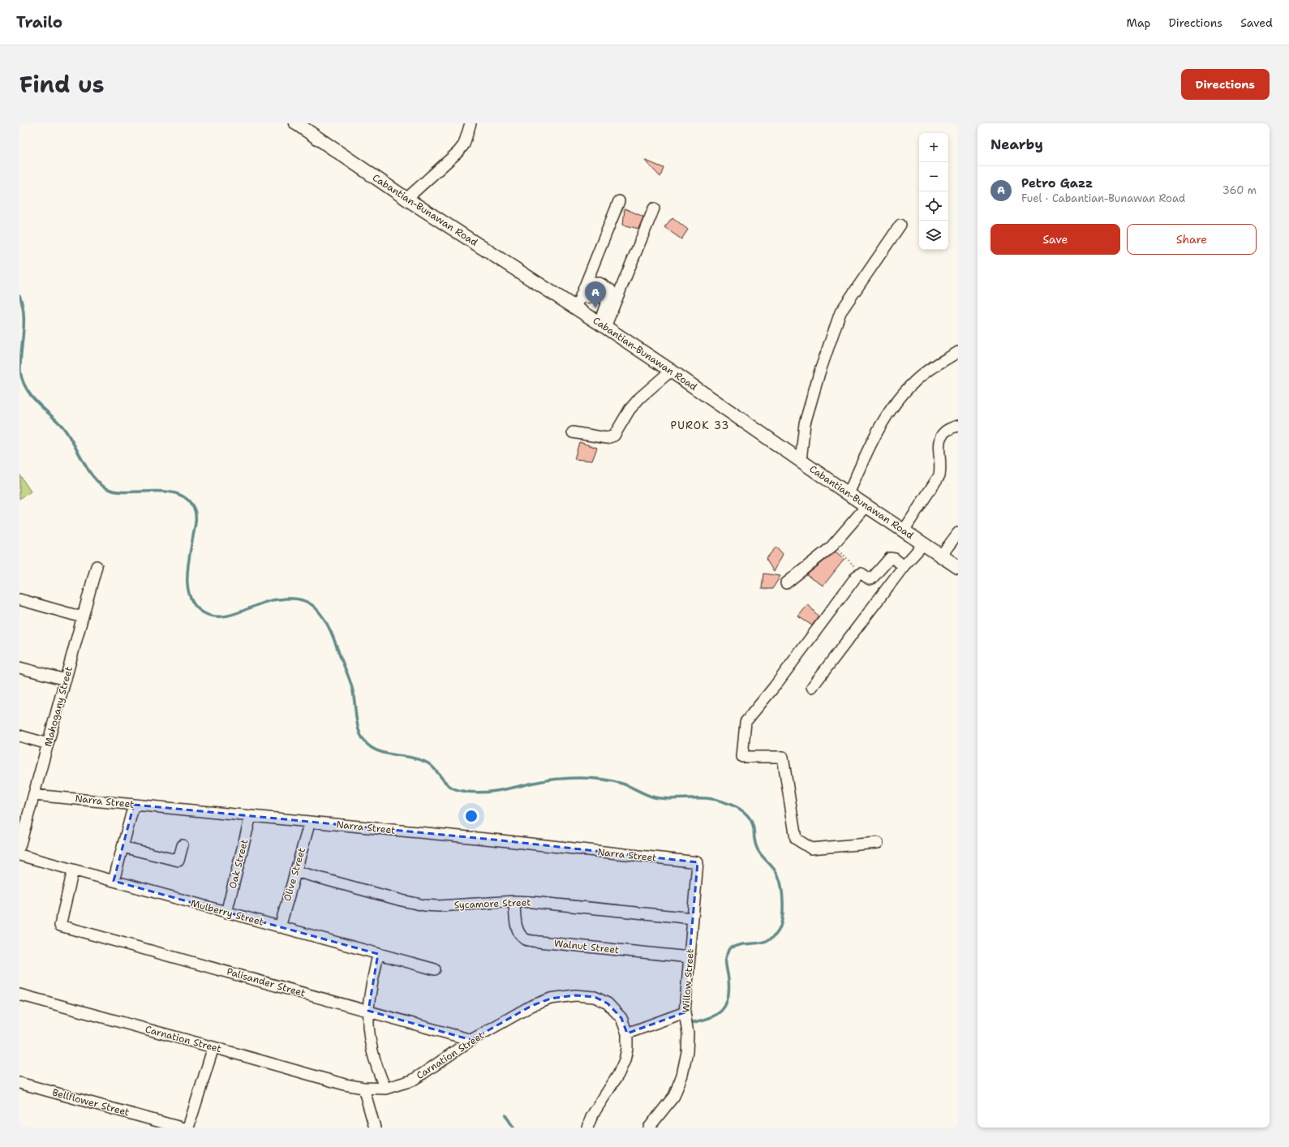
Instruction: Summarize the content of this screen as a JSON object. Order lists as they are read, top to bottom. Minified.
{"streets":{"main road":["Cabantian-Bunawan Road"],"street":["Mahogany Street","Narra Street","Oak Street","Olive Street","Sycamore Street","Mulberry Street","Walnut Street","Willow Street","Palisander Street","Carnation Street","Bellflower Street"]},"crossings":[["Mahogany Street","Narra Street"],["Narra Street","Oak Street"],["Narra Street","Olive Street"],["Narra Street","Willow Street"],["Oak Street","Mulberry Street"],["Olive Street","Sycamore Street"],["Olive Street","Mulberry Street"],["Sycamore Street","Walnut Street"],["Sycamore Street","Willow Street"],["Mulberry Street","Palisander Street"],["Walnut Street","Willow Street"],["Palisander Street","Carnation Street"]],"districts":["PUROK 33"],"page":{"header":"Trailo","nav":["Map","Directions","Saved"],"title":"Find us","buttons":["Directions",["Save","Share"]],"heading":"Nearby","map_buttons":["+","−"],"list":[{"mark":"A","name":"Petro Gazz","note":"Fuel · Cabantian-Bunawan Road","value":"360 m"}],"pins":"A"}}
